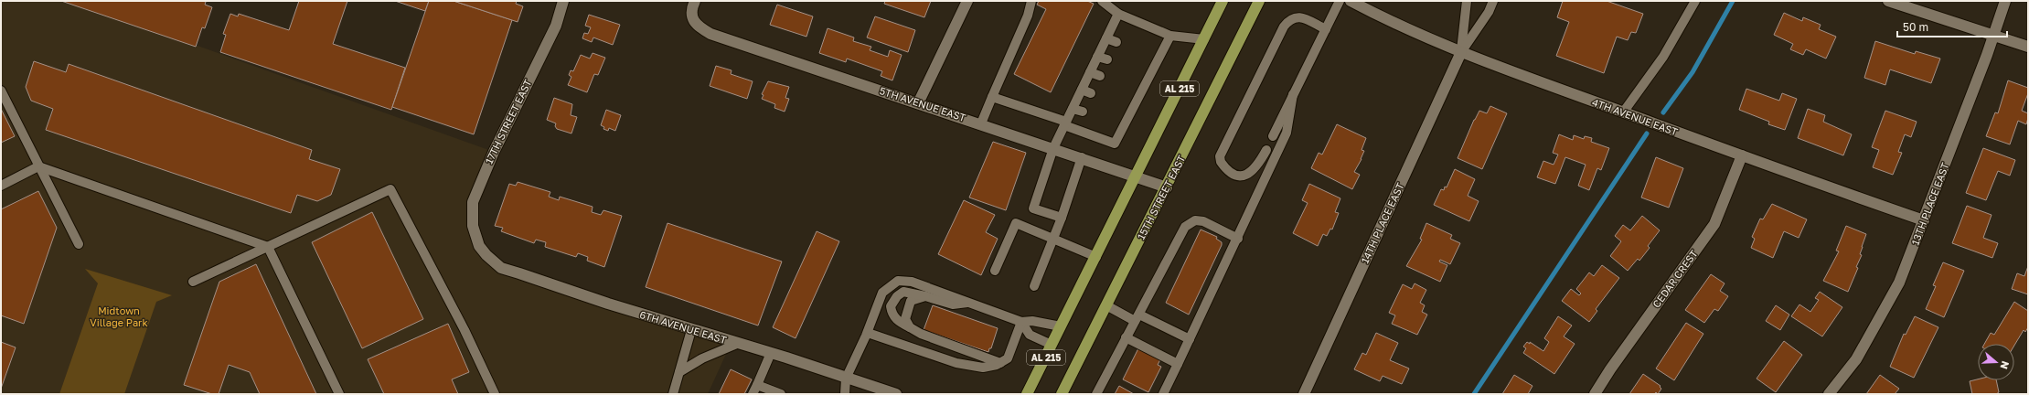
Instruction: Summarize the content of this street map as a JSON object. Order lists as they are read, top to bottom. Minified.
{"streets":{"main road":["AL 215","15TH STREET EAST"],"street":["5TH AVENUE EAST","4TH AVENUE EAST","17TH STREET EAST","13TH PLACE EAST","14TH PLACE EAST","CEDAR CREST","6TH AVENUE EAST"]},"crossings":[["AL 215","5TH AVENUE EAST"],["5TH AVENUE EAST","15TH STREET EAST"],["4TH AVENUE EAST","13TH PLACE EAST"],["4TH AVENUE EAST","14TH PLACE EAST"],["4TH AVENUE EAST","CEDAR CREST"],["17TH STREET EAST","6TH AVENUE EAST"]],"parks":["Midtown Village Park"],"scale_bar":"50 m","north":"right"}
